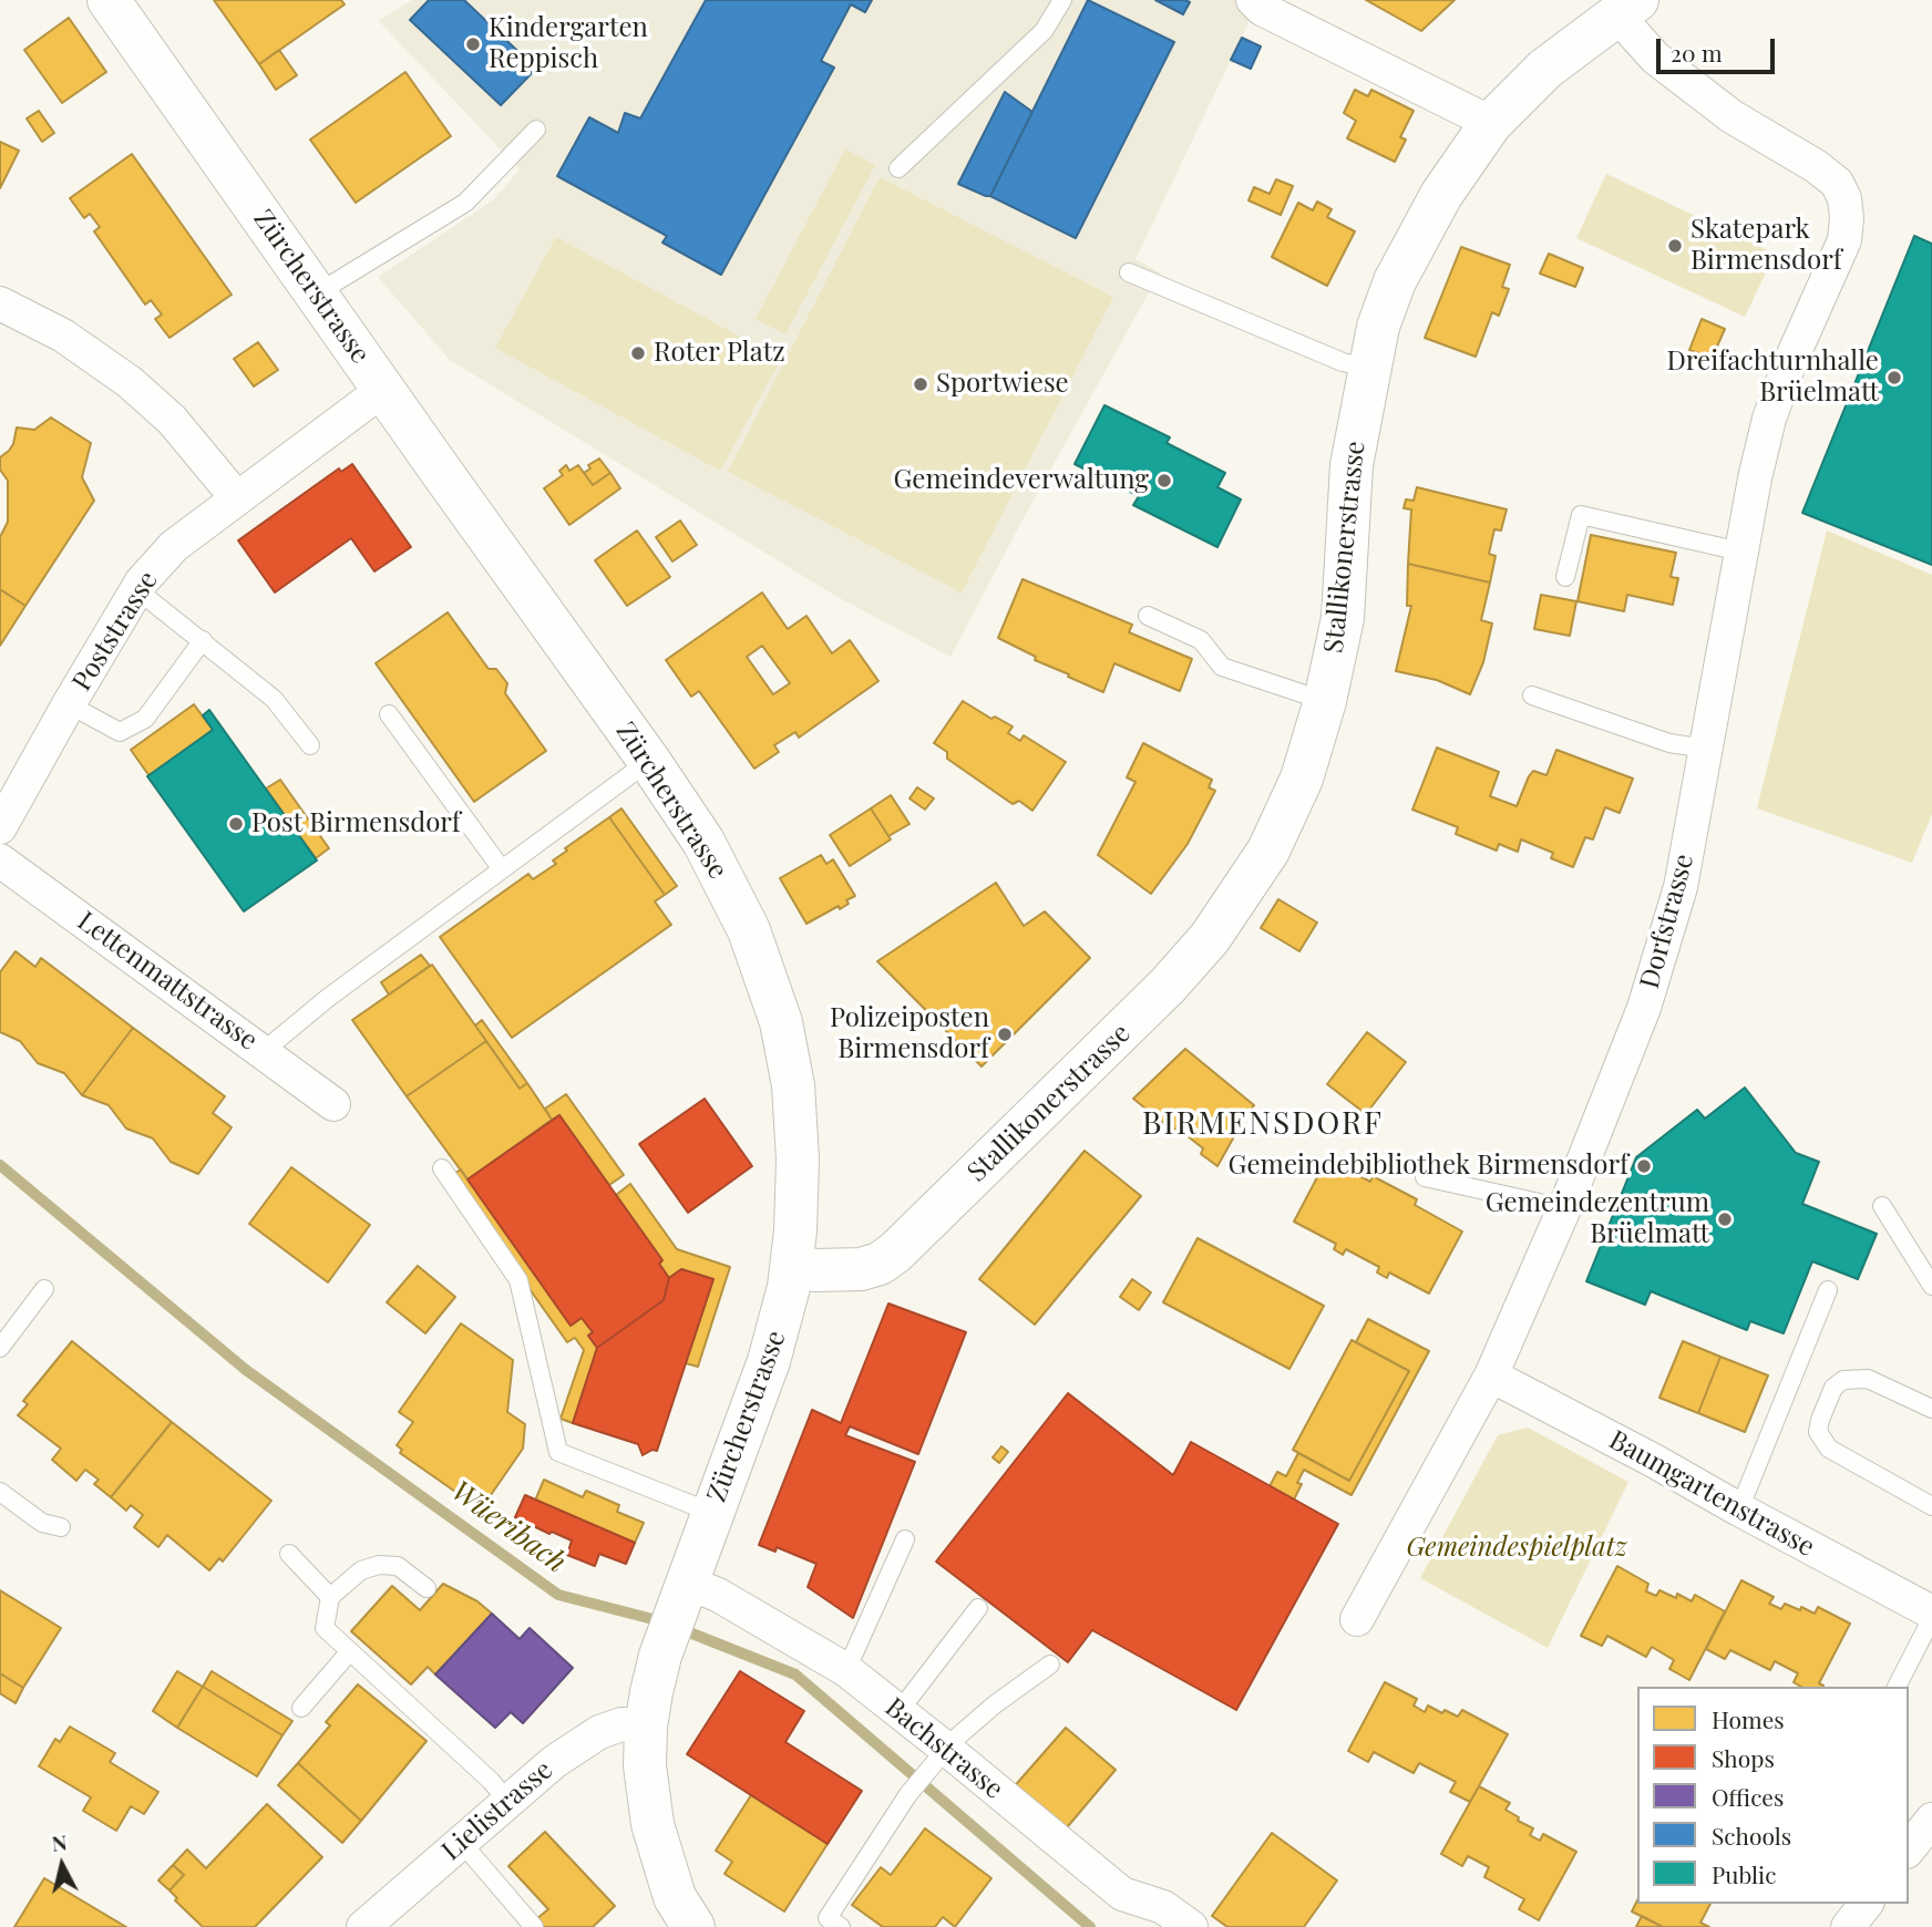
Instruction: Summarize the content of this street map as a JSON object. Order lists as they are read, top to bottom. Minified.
{"streets":{"main road":["Zürcherstrasse","Stallikonerstrasse"],"street":["Poststrasse","Dorfstrasse","Lettenmattstrasse","Baumgartenstrasse","Bachstrasse","Lielistrasse"]},"crossings":[["Zürcherstrasse","Stallikonerstrasse"],["Zürcherstrasse","Poststrasse"],["Zürcherstrasse","Bachstrasse"],["Zürcherstrasse","Lielistrasse"],["Stallikonerstrasse","Dorfstrasse"],["Dorfstrasse","Baumgartenstrasse"]],"districts":["BIRMENSDORF"],"water":["Wüeribach"],"parks":["Gemeindespielplatz"],"places":["Kindergarten Reppisch","Skatepark Birmensdorf","Roter Platz","Dreifachturnhalle Brüelmatt","Sportwiese","Gemeindeverwaltung","Post Birmensdorf","Polizeiposten Birmensdorf","Gemeindebibliothek Birmensdorf","Gemeindezentrum Brüelmatt"],"legend":["Homes","Shops","Offices","Schools","Public"],"scale_bar":"20 m","north":"top"}
